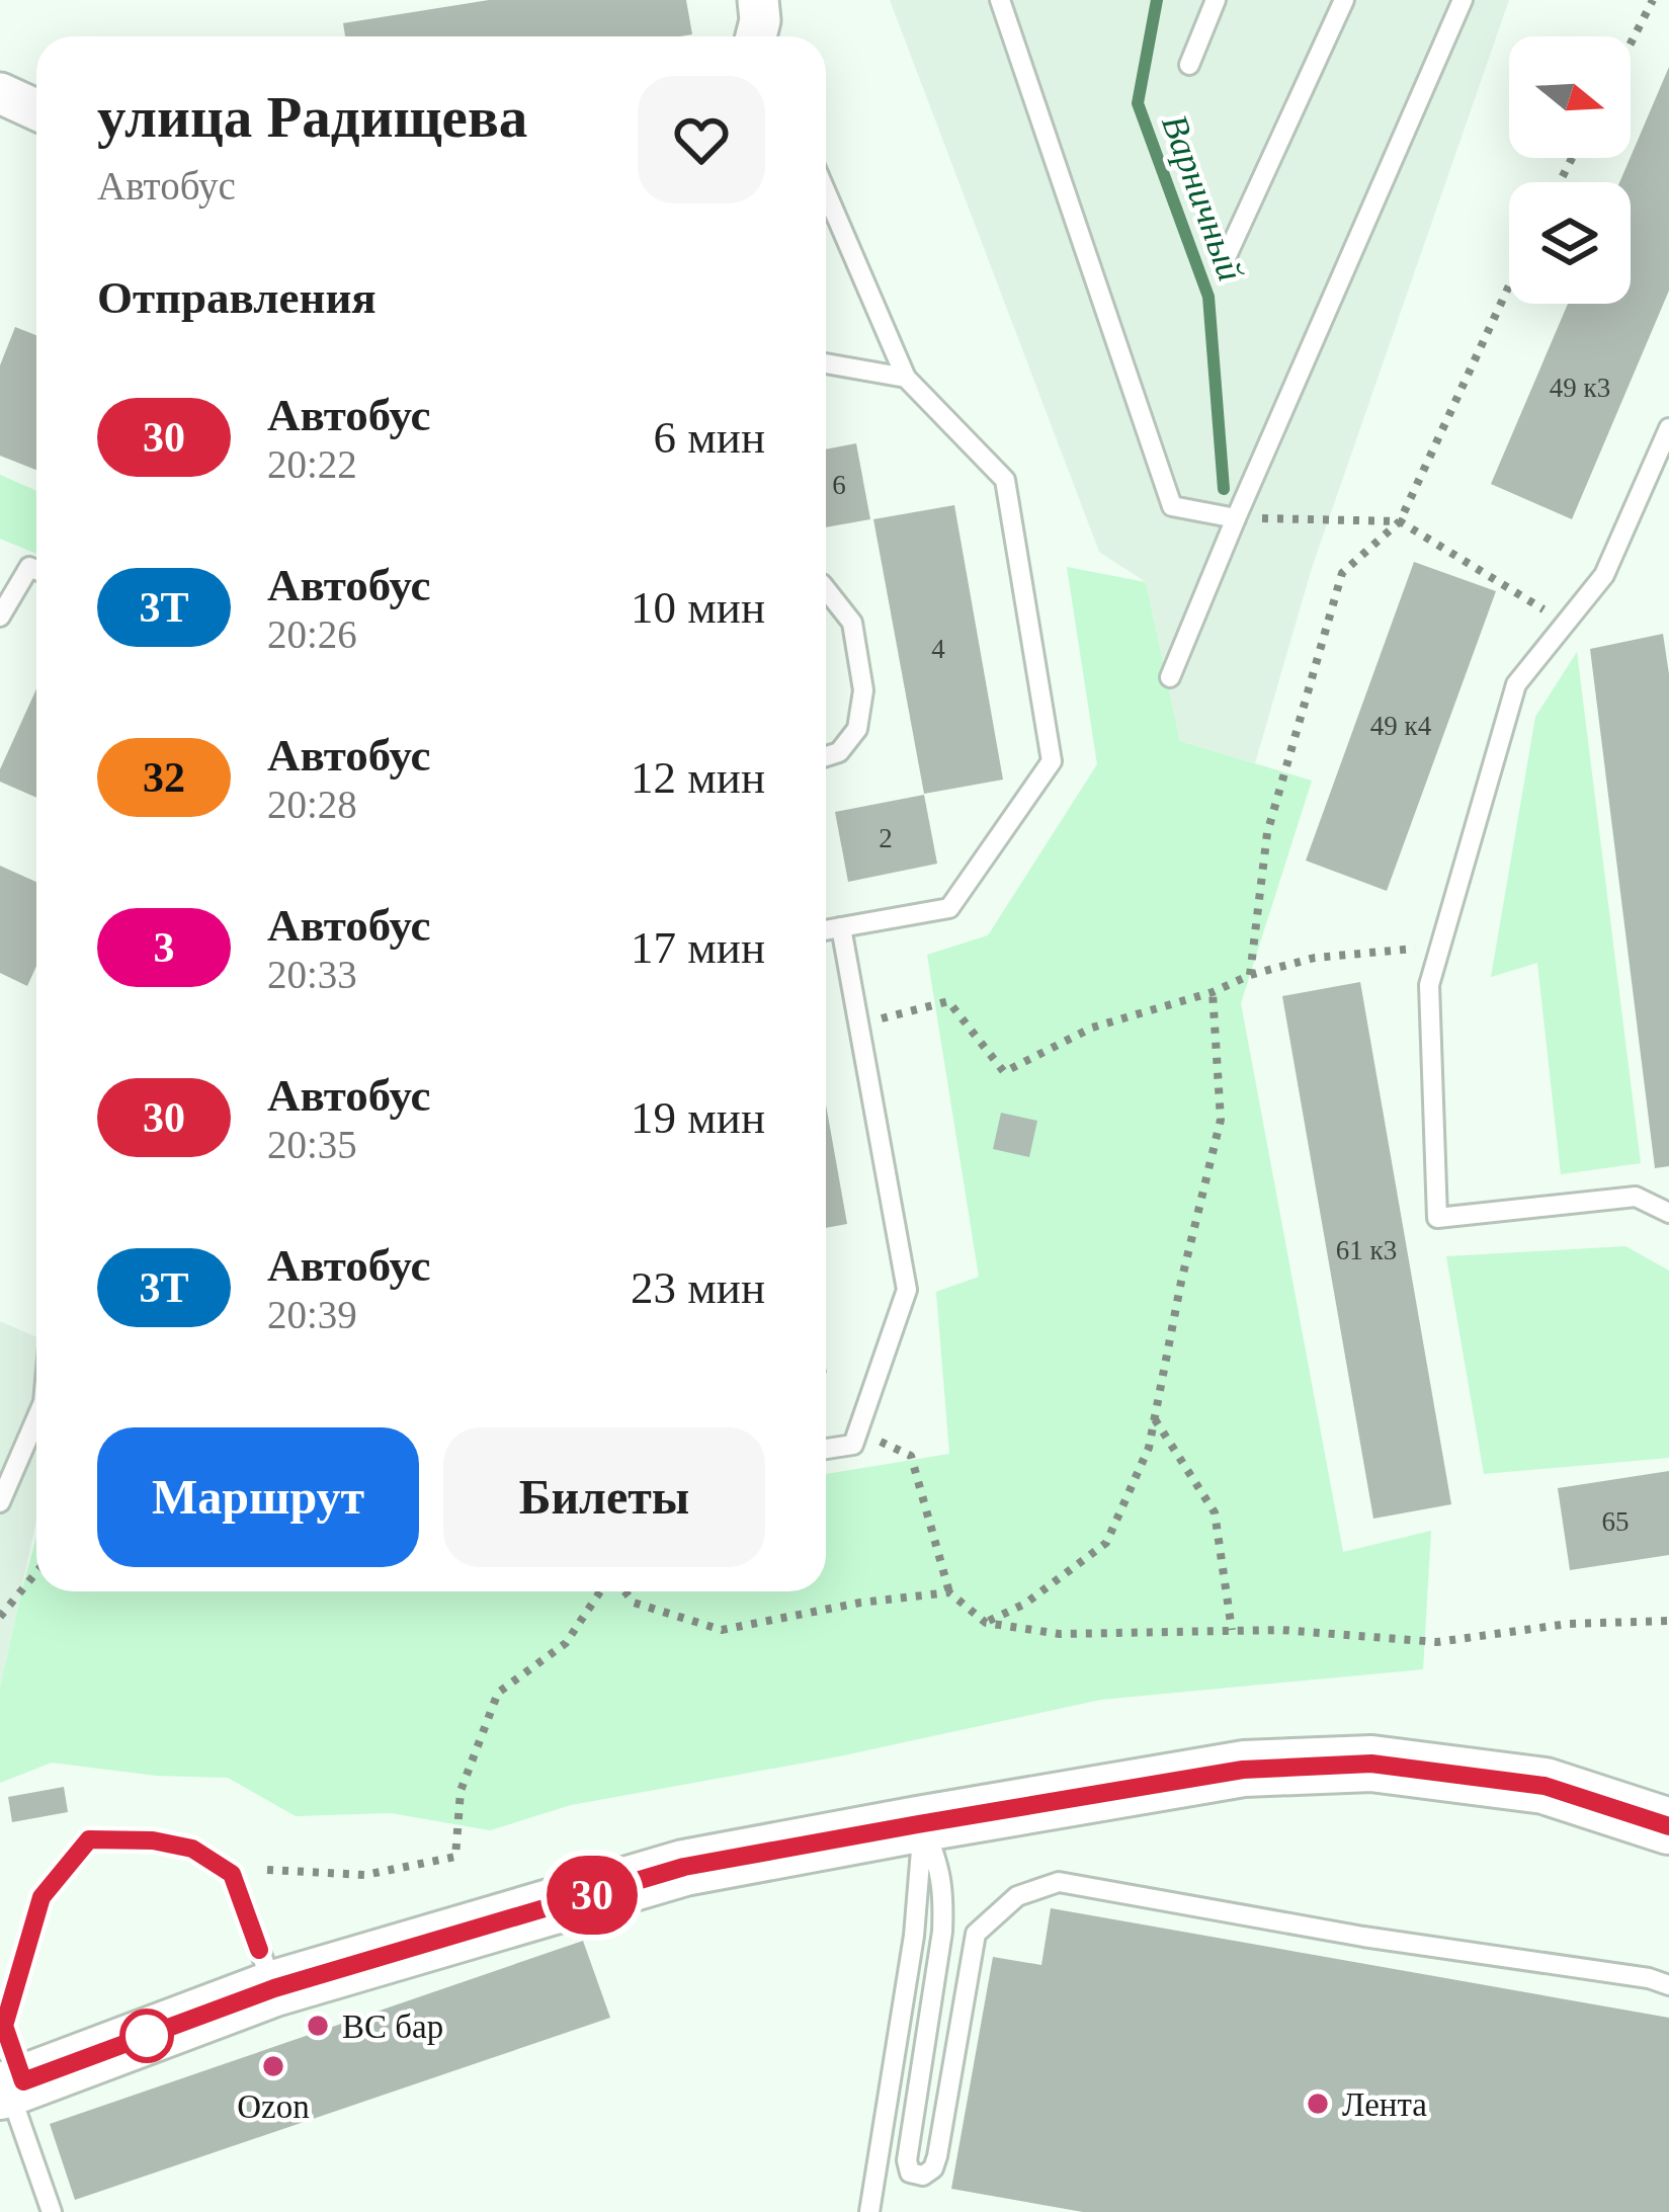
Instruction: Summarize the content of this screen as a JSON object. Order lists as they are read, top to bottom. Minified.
{"water":["Варничный"],"places":["BC бар","Ozon","Лента"],"lines":["bus line 30"],"house_numbers":["49 к3","6","4","49 к4","2","61 к3","65"],"north":"right","page":{"on_map":"30","heading":[["улица Радищева","Автобус"],"Отправления"],"list":[{"mark":"30","name":"Автобус","note":"20:22","value":"6 мин"},{"mark":"3Т","name":"Автобус","note":"20:26","value":"10 мин"},{"mark":"32","name":"Автобус","note":"20:28","value":"12 мин"},{"mark":"3","name":"Автобус","note":"20:33","value":"17 мин"},{"mark":"30","name":"Автобус","note":"20:35","value":"19 мин"},{"mark":"3Т","name":"Автобус","note":"20:39","value":"23 мин"}],"buttons":["Маршрут","Билеты"]}}
